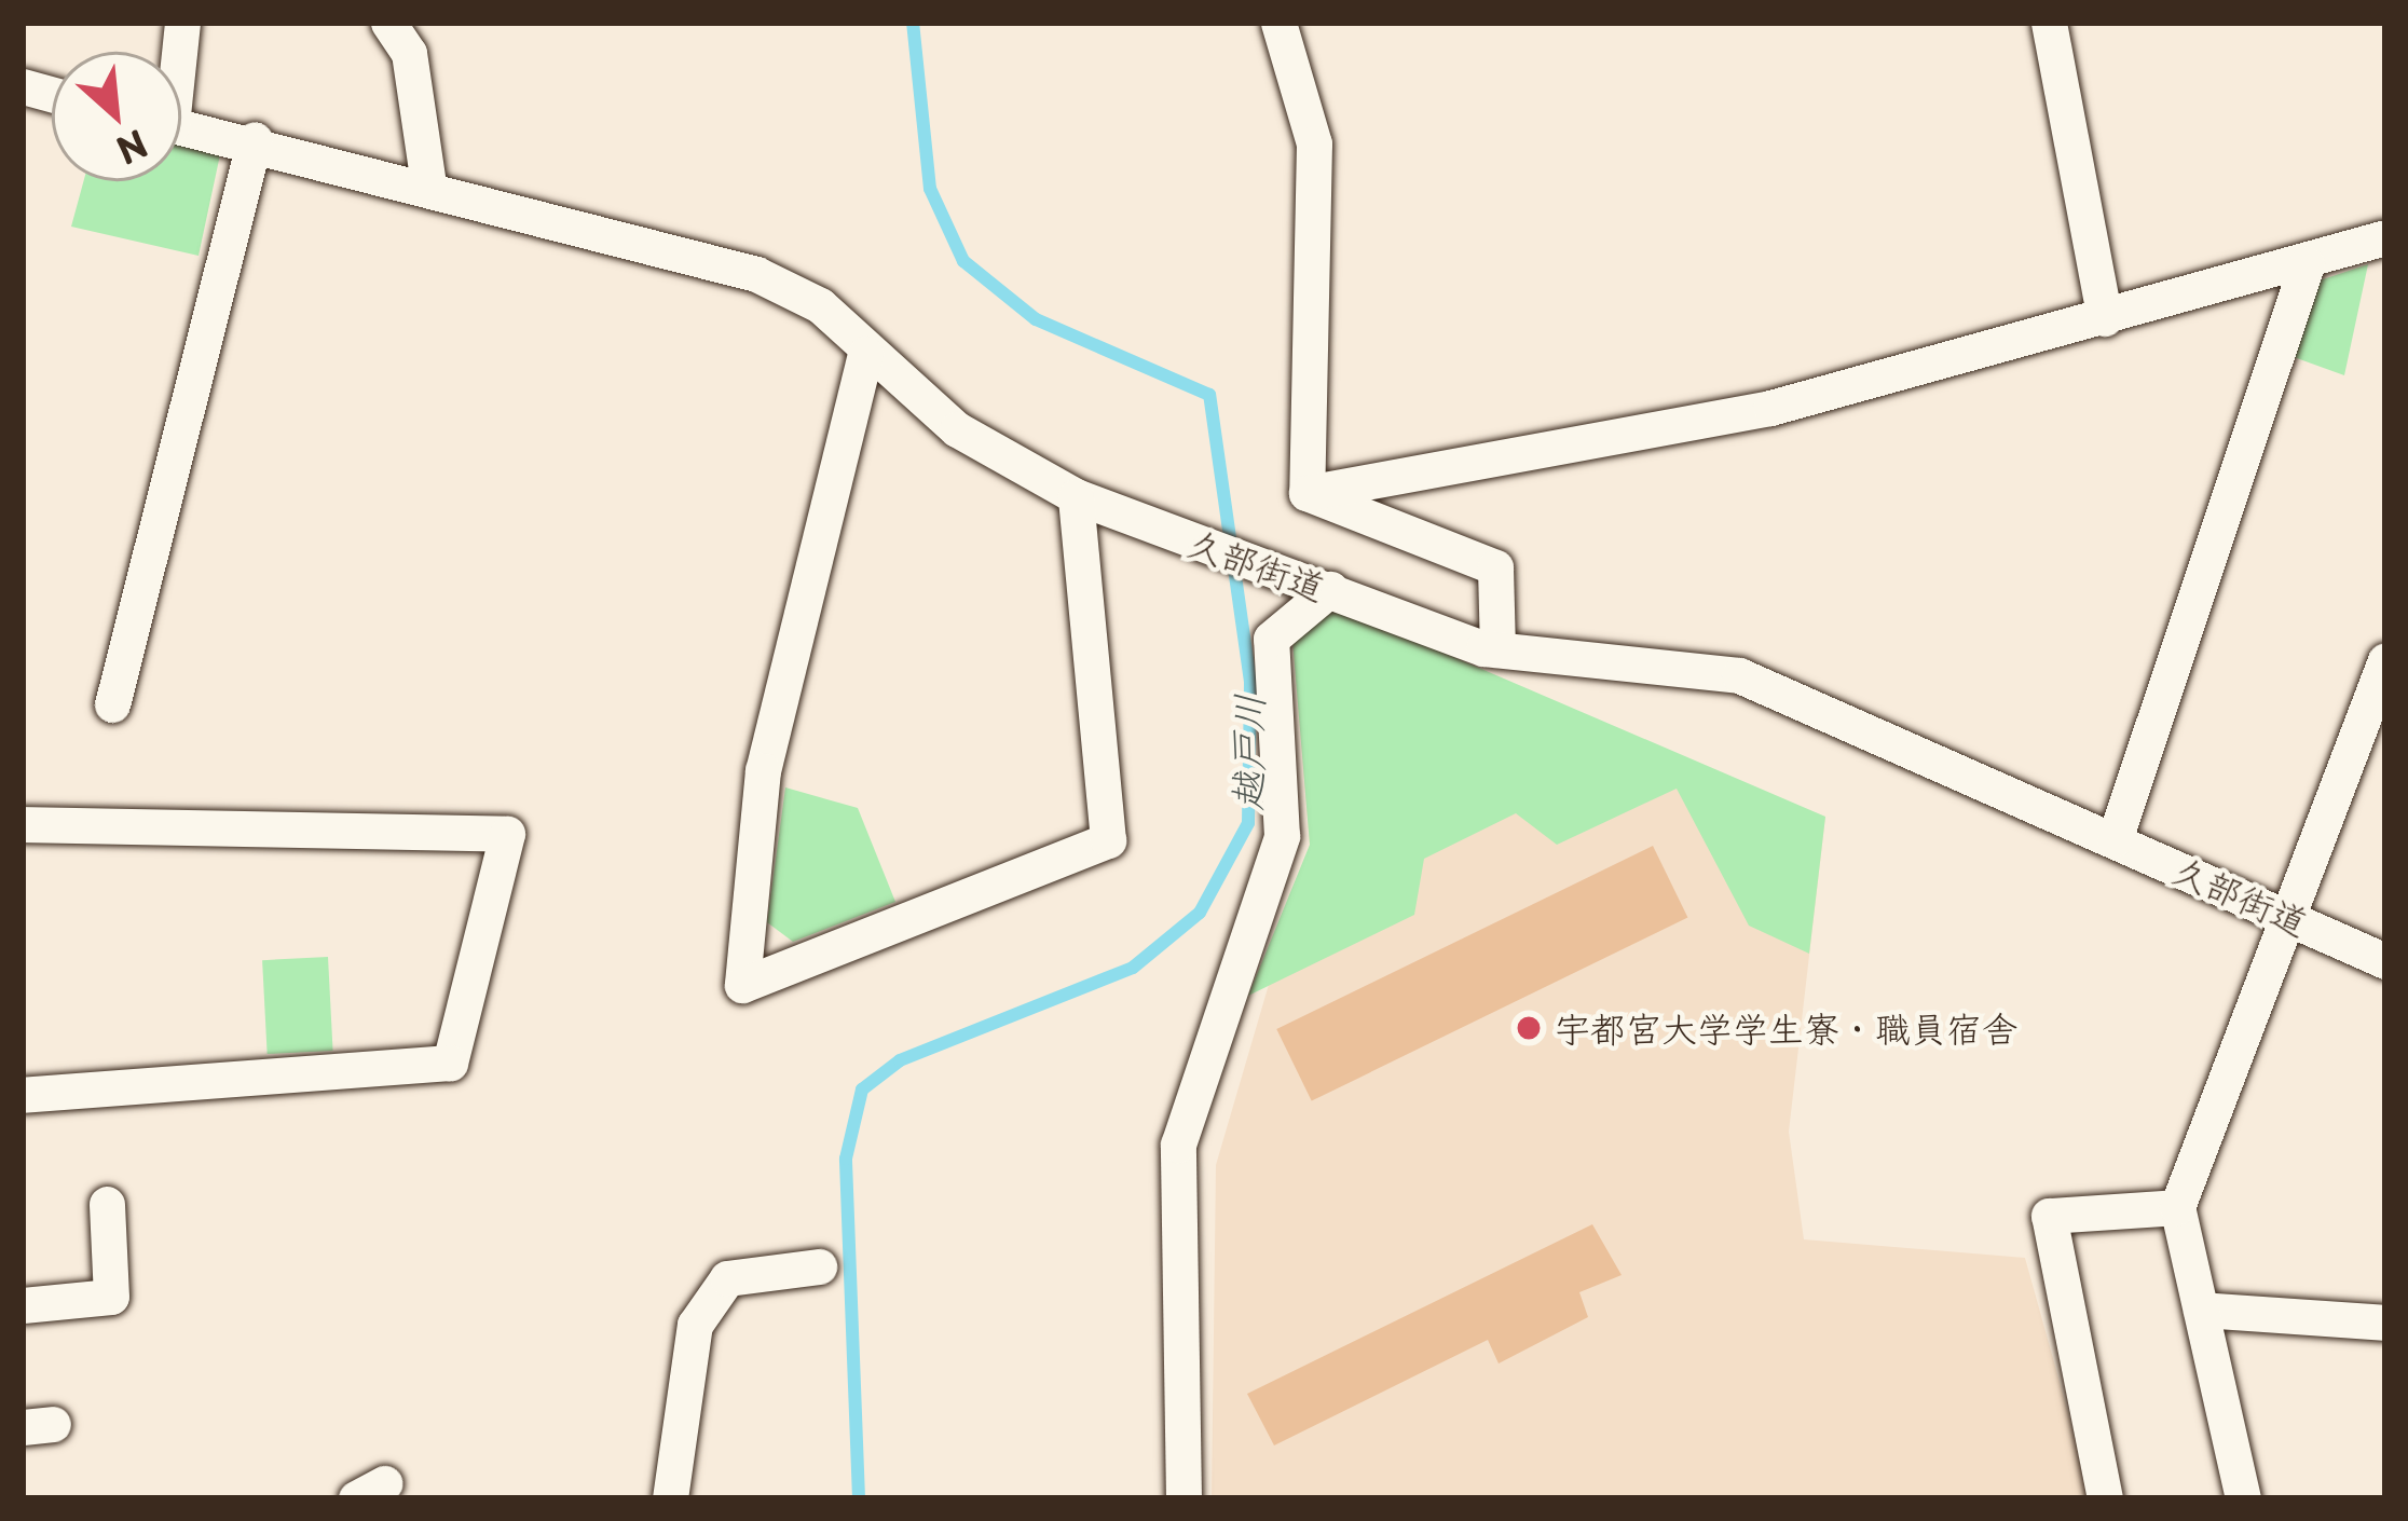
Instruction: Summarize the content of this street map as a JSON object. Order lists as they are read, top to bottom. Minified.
{"streets":{"street":["久部街道"]},"water":["越戸川"],"places":["宇都宮大学学生寮・職員宿舎"],"north":"bottom right"}
